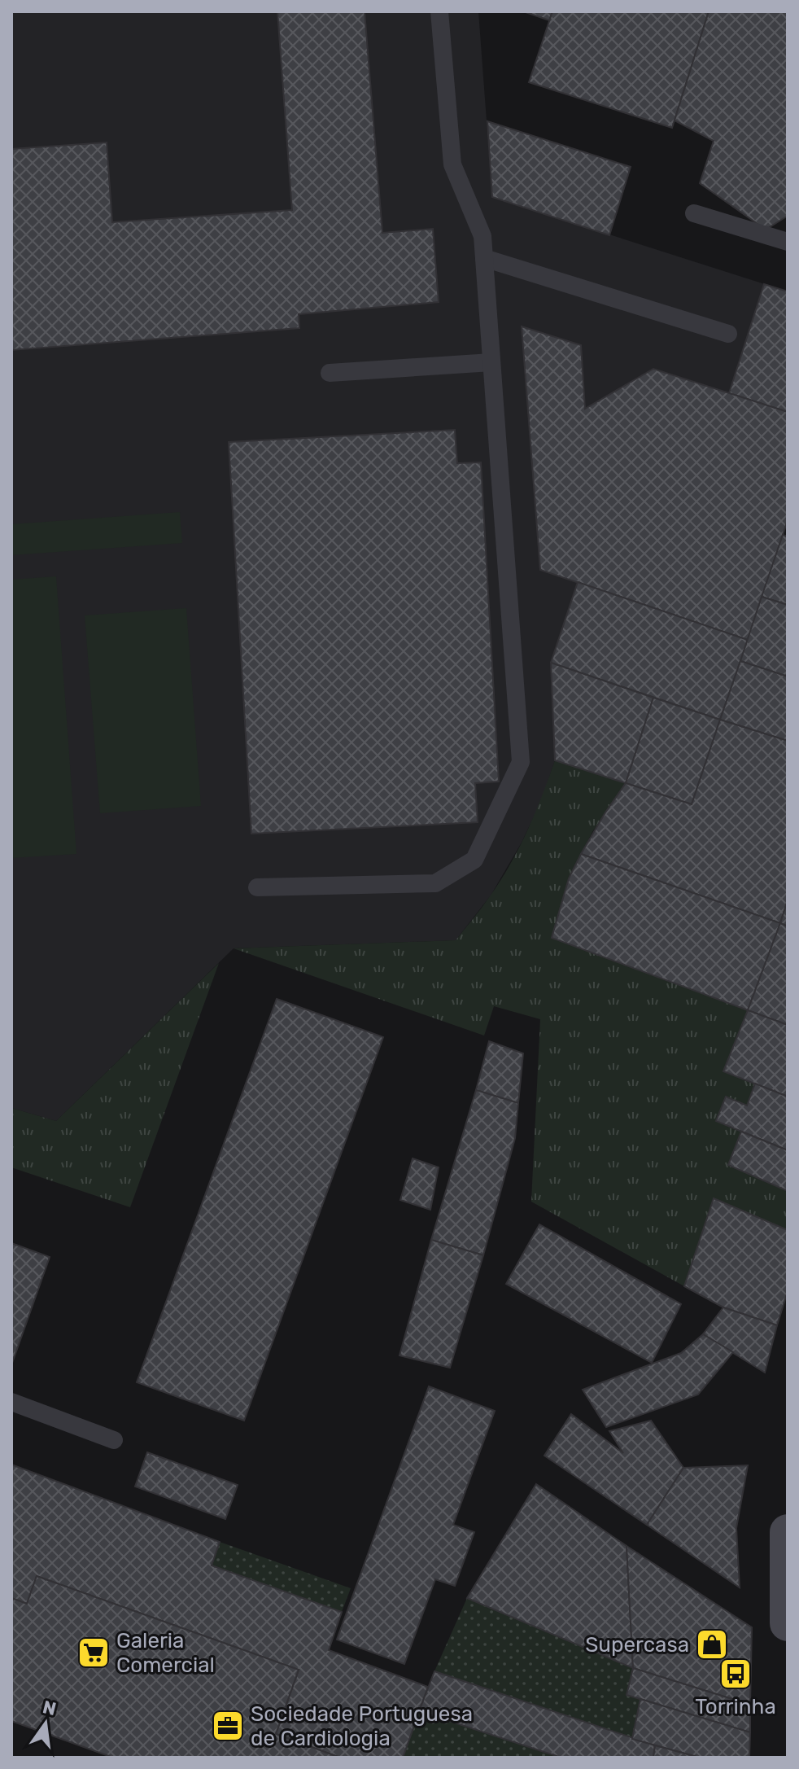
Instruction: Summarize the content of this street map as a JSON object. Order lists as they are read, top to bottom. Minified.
{"places":{"shop":["Supercasa"],"supermarket":["Galeria Comercial"],"bus stop":["Torrinha"],"office":["Sociedade Portuguesa de Cardiologia"]},"north":"top"}
